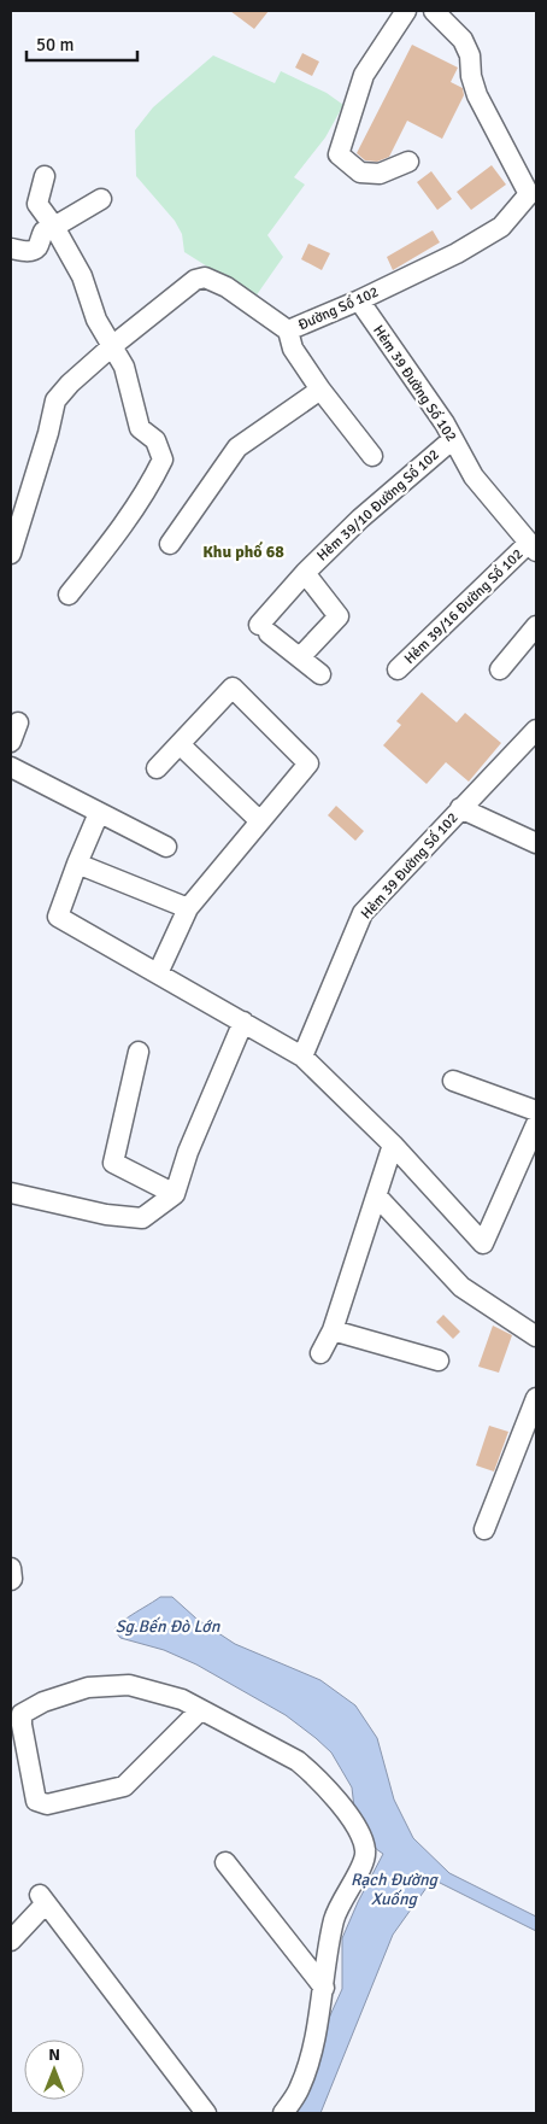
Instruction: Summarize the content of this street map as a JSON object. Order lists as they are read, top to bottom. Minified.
{"streets":{"street":["Đường Số 102","Hẻm 39 Đường Số 102","Hẻm 39/10 Đường Số 102","Hẻm 39/16 Đường Số 102"]},"crossings":[["Đường Số 102","Hẻm 39 Đường Số 102"],["Hẻm 39 Đường Số 102","Hẻm 39/10 Đường Số 102"],["Hẻm 39 Đường Số 102","Hẻm 39/16 Đường Số 102"]],"districts":["Khu phố 68"],"water":["Sg.Bến Đò Lớn","Rạch Đường Xuống"],"scale_bar":"50 m","north":"top"}
